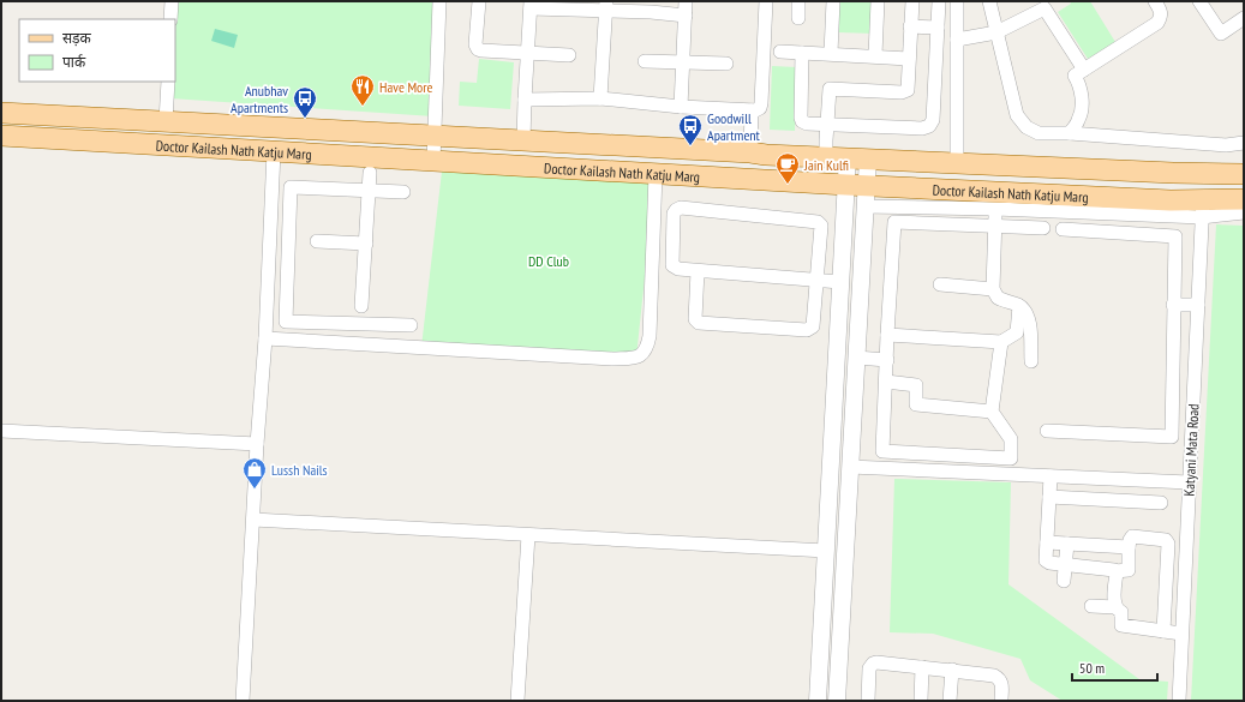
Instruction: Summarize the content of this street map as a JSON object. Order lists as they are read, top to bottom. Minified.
{"streets":{"main road":["Doctor Kailash Nath Katju Marg"],"street":["Katyani Mata Road"]},"crossings":[["Doctor Kailash Nath Katju Marg","Katyani Mata Road"]],"parks":["DD Club"],"places":{"restaurant":["Have More"],"bus stop":["Anubhav Apartments","Goodwill Apartment"],"cafe":["Jain Kulfi"],"shop":["Lussh Nails"]},"legend":["सड़क","पार्क"],"scale_bar":"50 m"}
